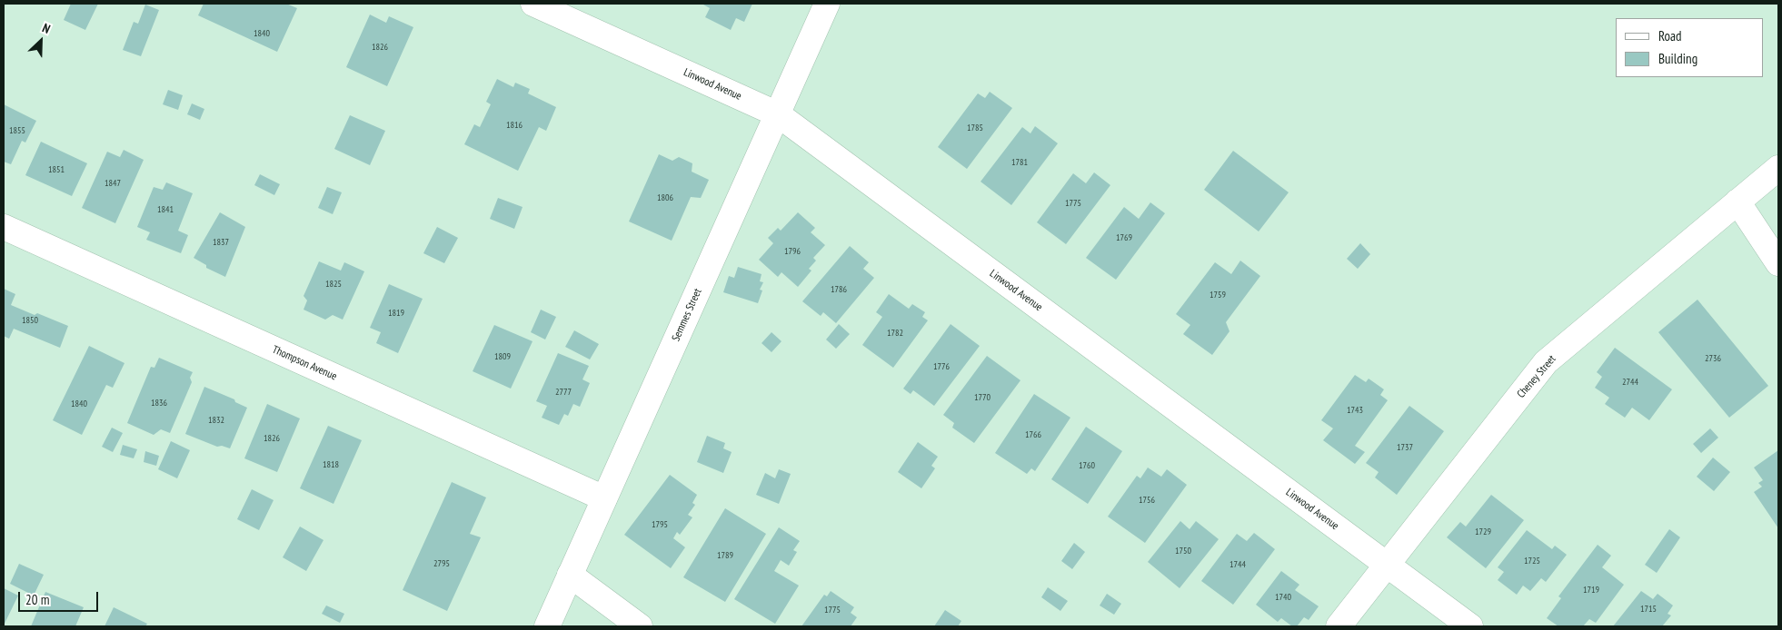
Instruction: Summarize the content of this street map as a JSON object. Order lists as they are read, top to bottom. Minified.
{"streets":{"street":["Linwood Avenue","Semmes Street","Thompson Avenue","Cheney Street"]},"crossings":[["Linwood Avenue","Semmes Street"],["Linwood Avenue","Cheney Street"],["Semmes Street","Thompson Avenue"]],"house_numbers":["1840","1826","1816","1785","1855","1781","1851","1847","1806","1775","1841","1769","1837","1796","1825","1786","1759","1819","1850","1782","1809","2736","1776","2744","2777","1770","1836","1840","1743","1832","1766","1826","1737","1818","1760","1756","1795","1729","1750","1789","1725","2795","1744","1719","1740","1715","1775"],"legend":["Road","Building"],"scale_bar":"20 m","north":"top right"}
